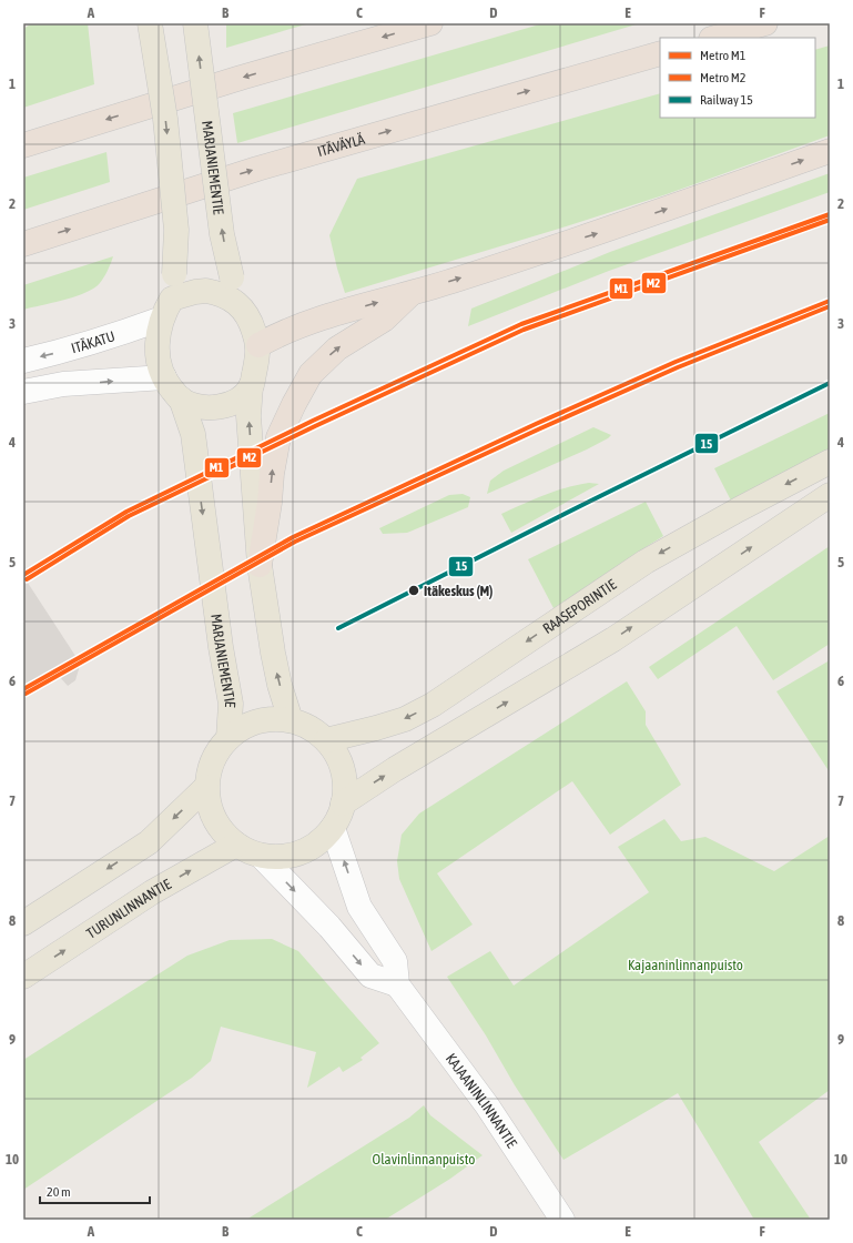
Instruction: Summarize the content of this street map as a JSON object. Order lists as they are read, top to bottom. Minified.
{"streets":{"highway":["ITÄVÄYLÄ"],"main road":["MARJANIEMENTIE","RAASEPORINTIE","TURUNLINNANTIE"],"street":["ITÄKATU","KAJAANINLINNANTIE"]},"crossings":[["MARJANIEMENTIE","ITÄKATU"],["MARJANIEMENTIE","RAASEPORINTIE"],["MARJANIEMENTIE","TURUNLINNANTIE"],["RAASEPORINTIE","TURUNLINNANTIE"]],"parks":["Kajaaninlinnanpuisto","Olavinlinnanpuisto"],"places":["Itäkeskus (M)"],"lines":["metro line M1","metro line M2","rail line 15"],"legend":["Metro M1","Metro M2","Railway 15"],"scale_bar":"20 m","grid":{"columns":["A","B","C","D","E","F"],"rows":["1","2","3","4","5","6","7","8","9","10"]}}
